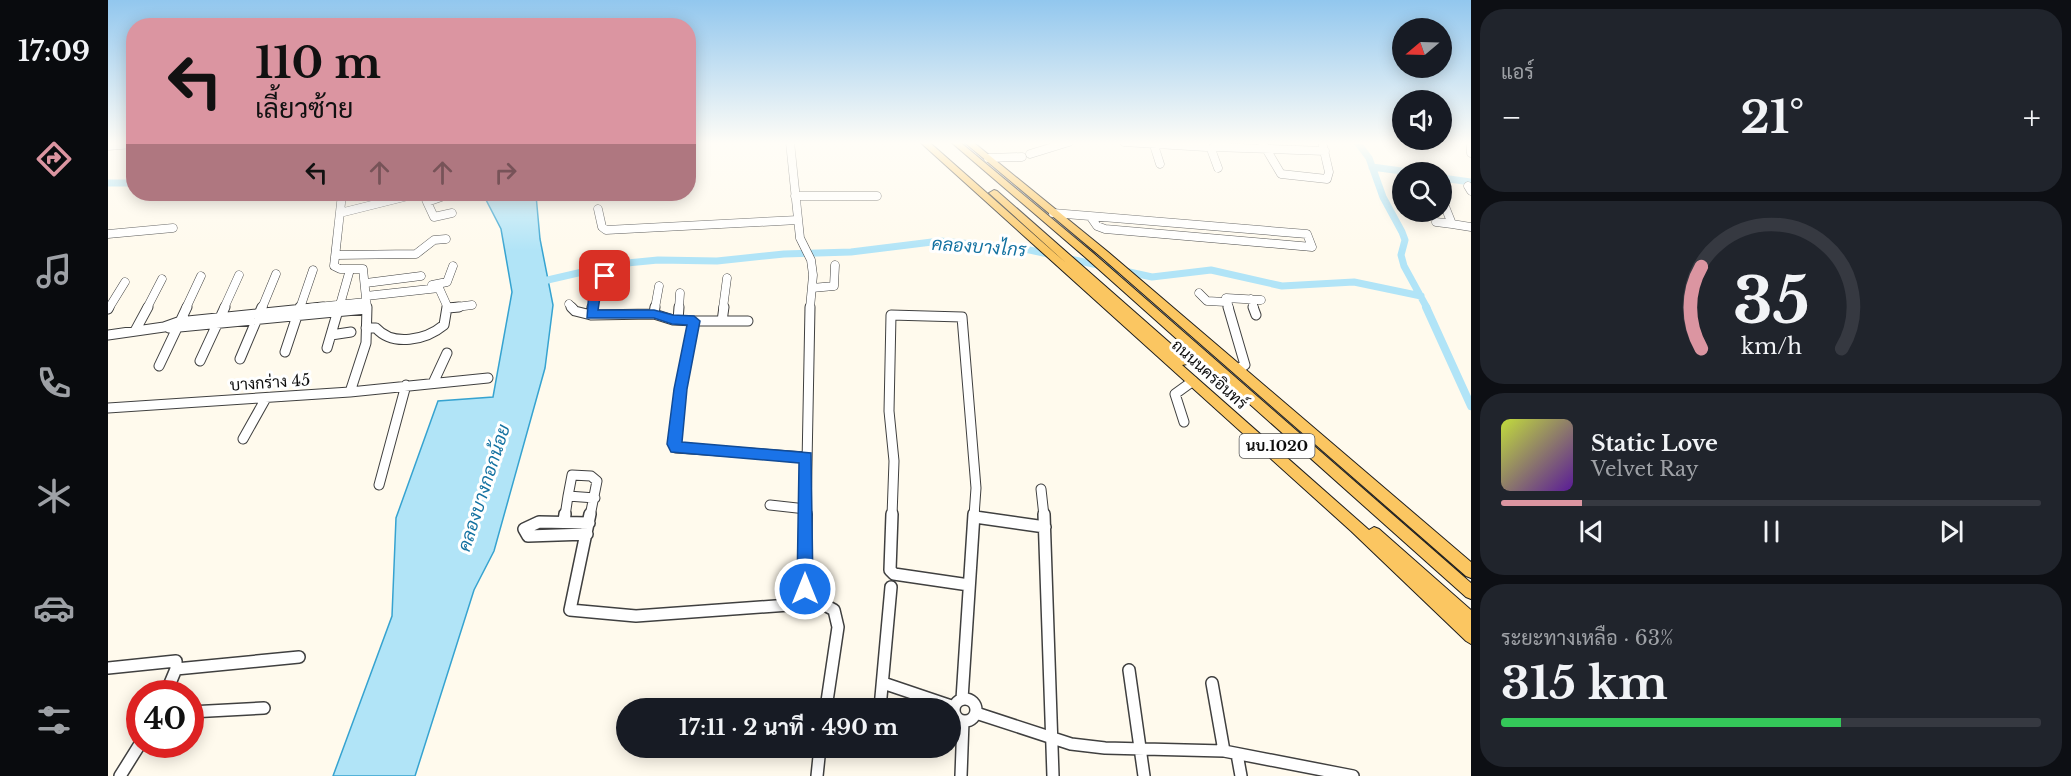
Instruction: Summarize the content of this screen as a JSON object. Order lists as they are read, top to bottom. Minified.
{"streets":{"main road":["ถนนนครอินทร์","นบ.1020"],"street":["บางกร่าง 45"]},"water":["คลองบางไกร","คลองบางกอกน้อย"],"north":"left","page":{"tabs":"17:09","tile":["แอร์",["ระยะทางเหลือ · 63%","315 km"]],"turn":["110 m","เลี้ยวซ้าย"],"heat":["−","21°","+"],"song":["Static Love","Velvet Ray"],"limit":"40","trip":"17:11 · 2 นาที · 490 m","gauge":["35","km/h"]}}
